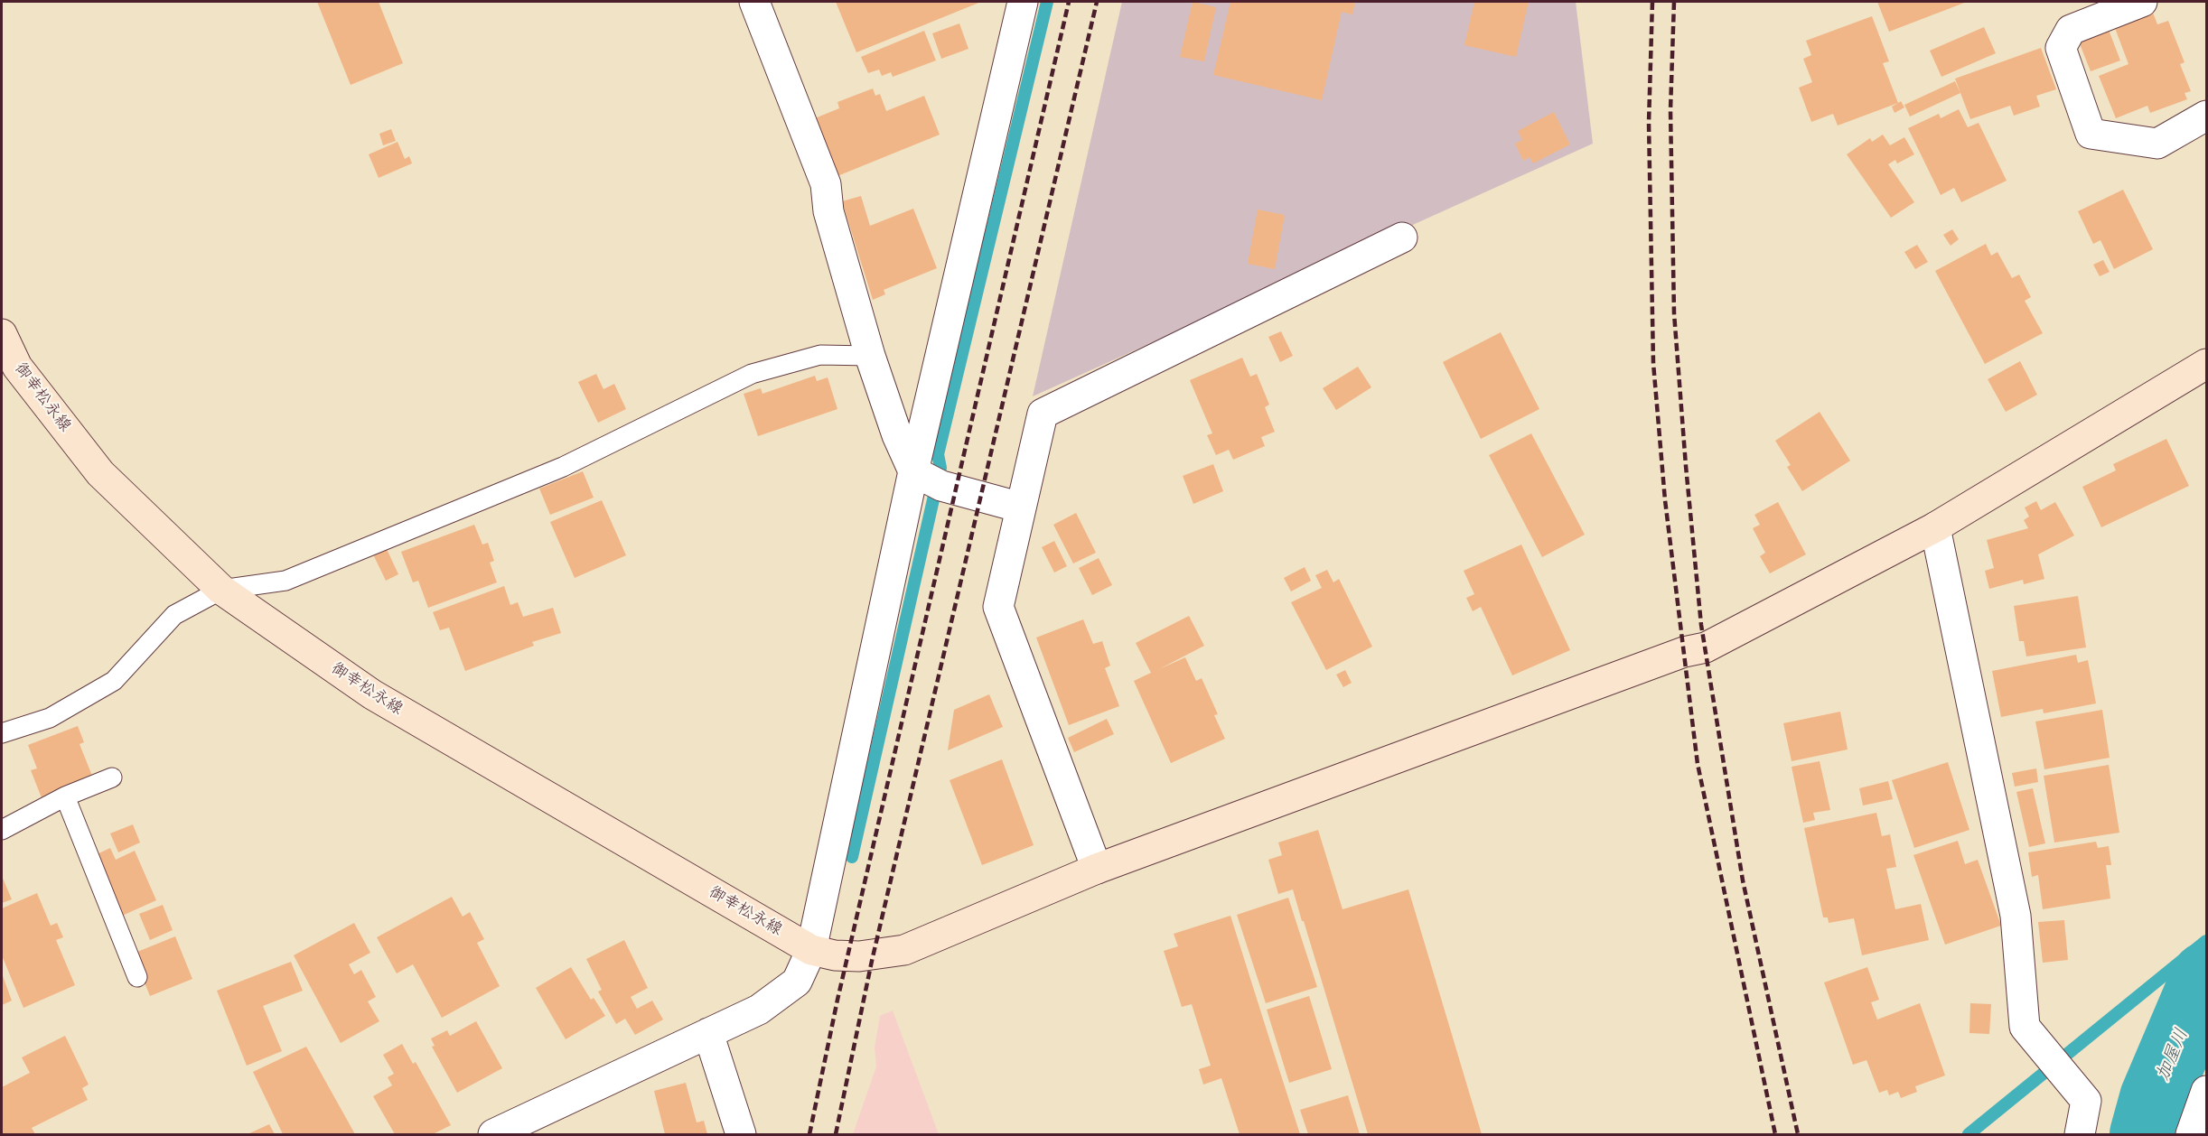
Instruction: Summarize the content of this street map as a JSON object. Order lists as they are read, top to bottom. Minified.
{"streets":{"street":["御幸松永線"]},"water":["加屋川"]}
